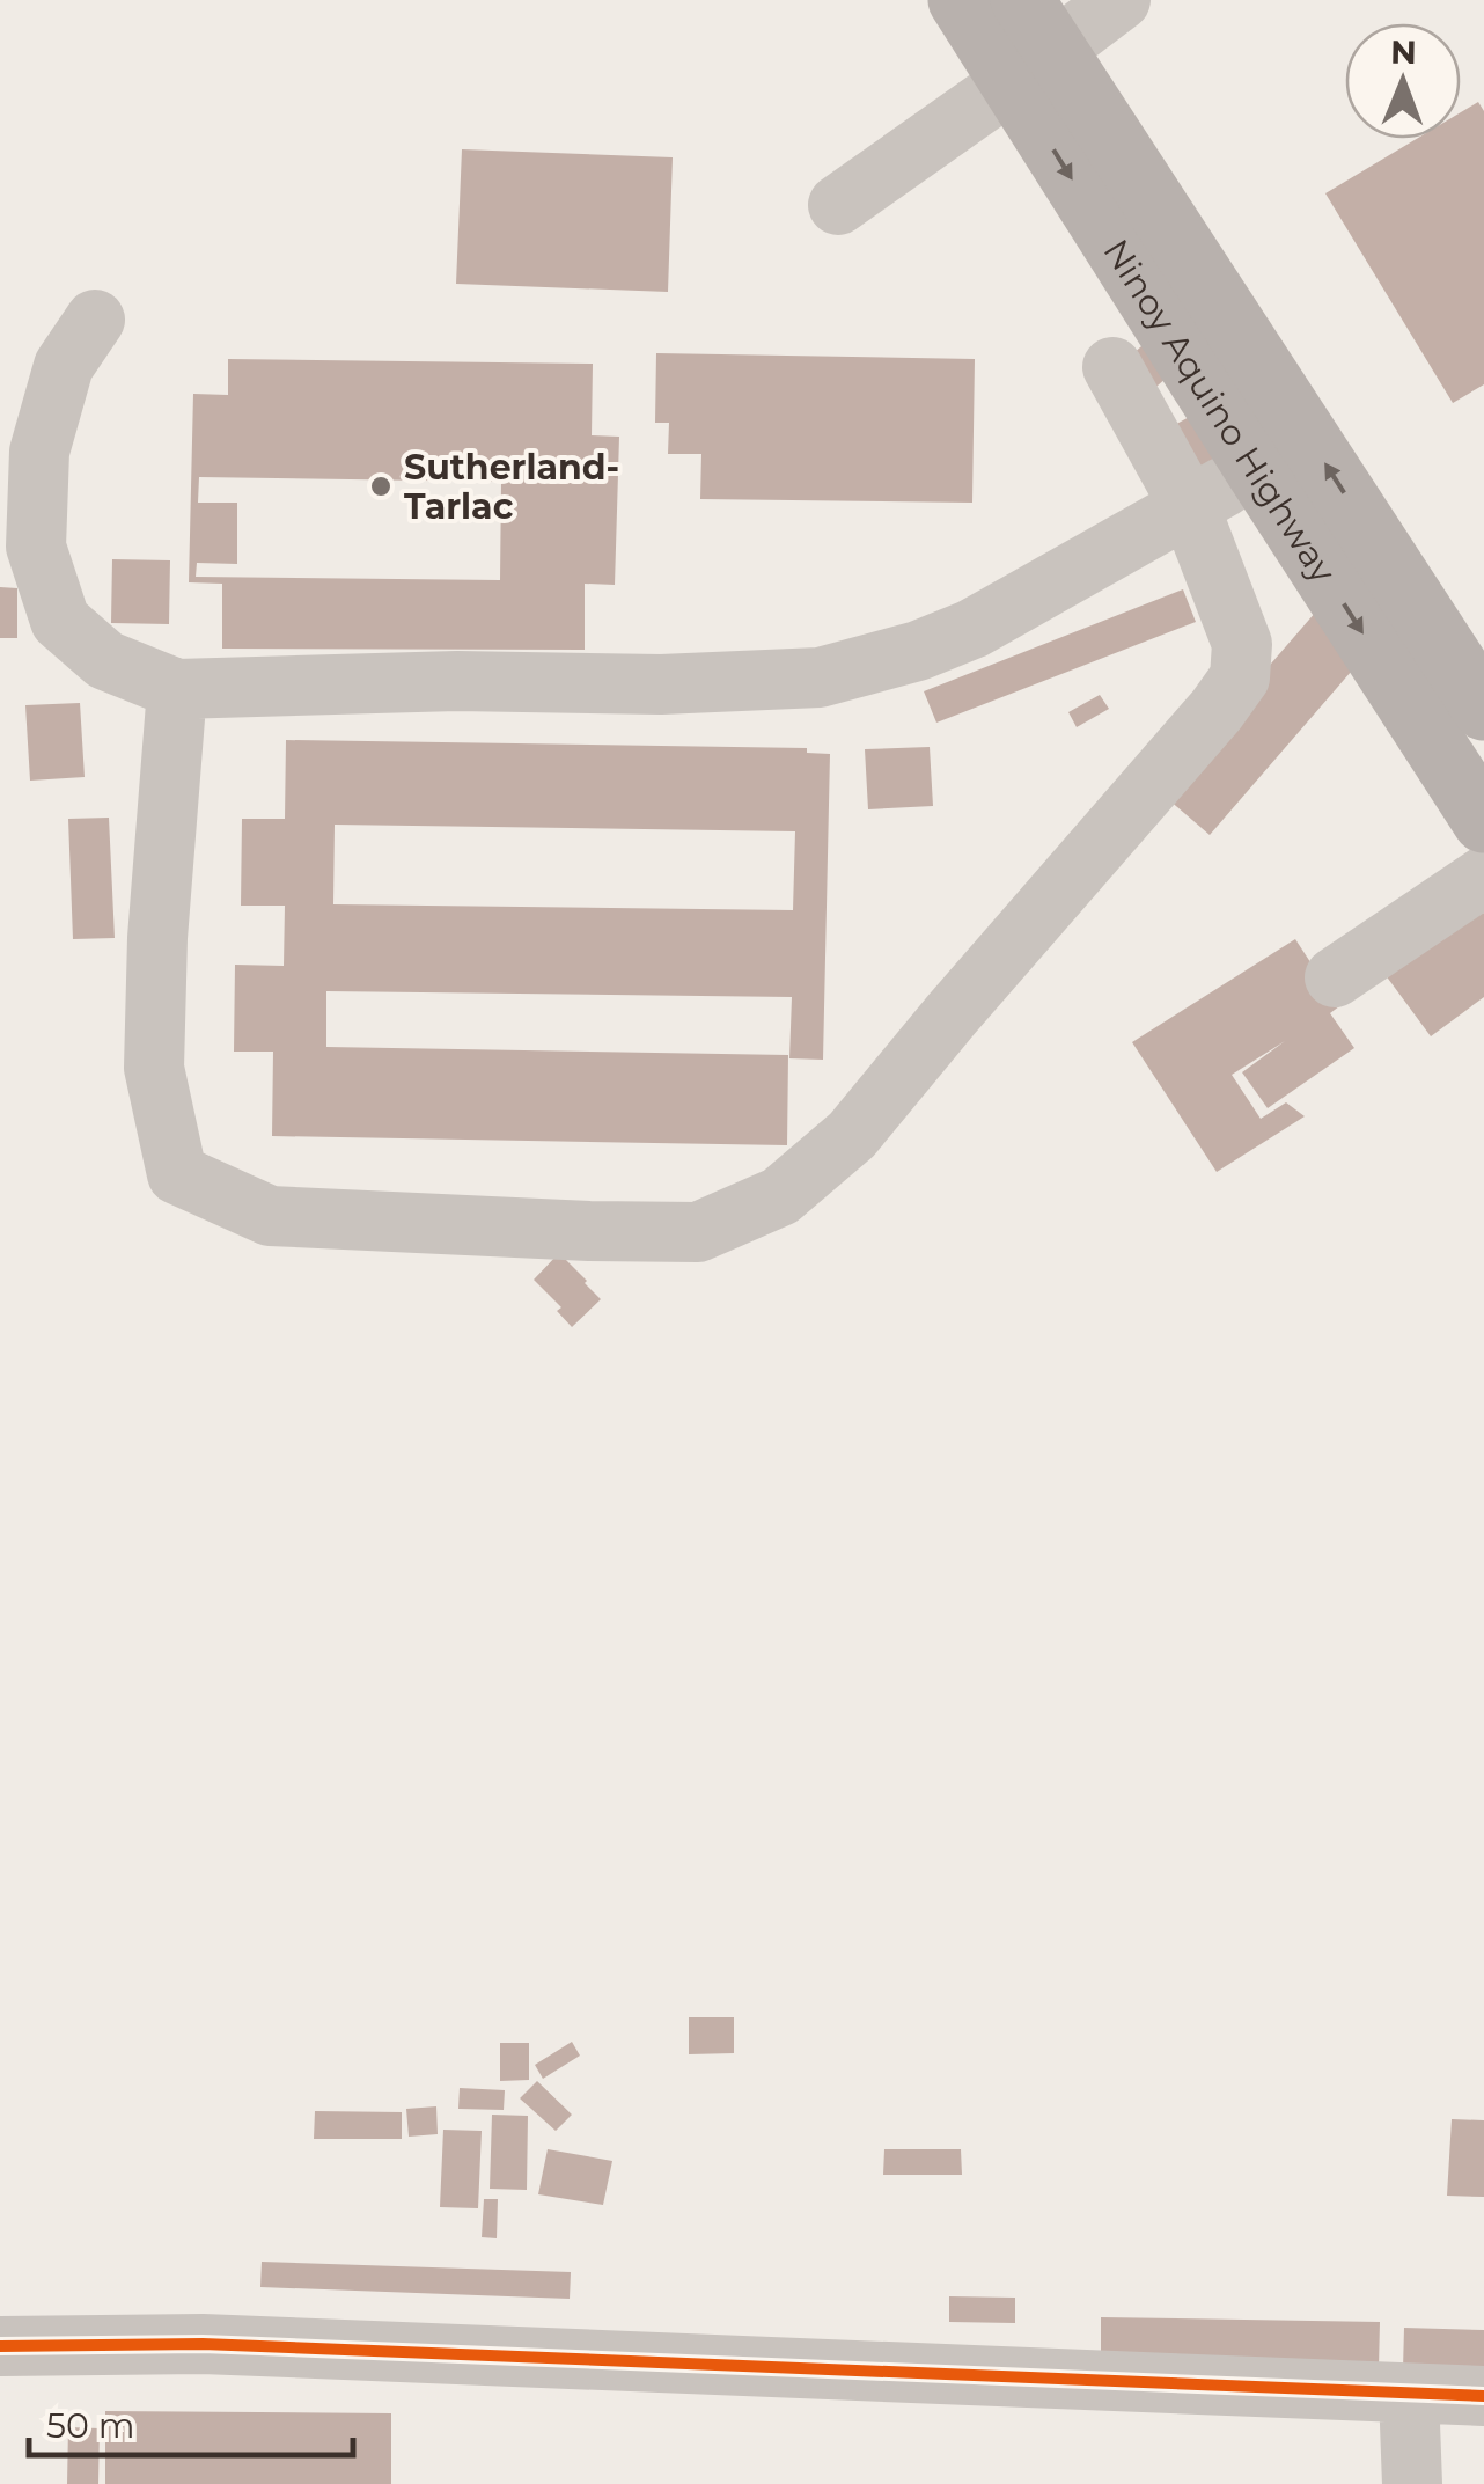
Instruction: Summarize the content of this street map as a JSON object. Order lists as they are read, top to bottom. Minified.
{"streets":{"main road":["Ninoy Aquino Highway"]},"places":["Sutherland- Tarlac"],"scale_bar":"50 m","north":"top"}
